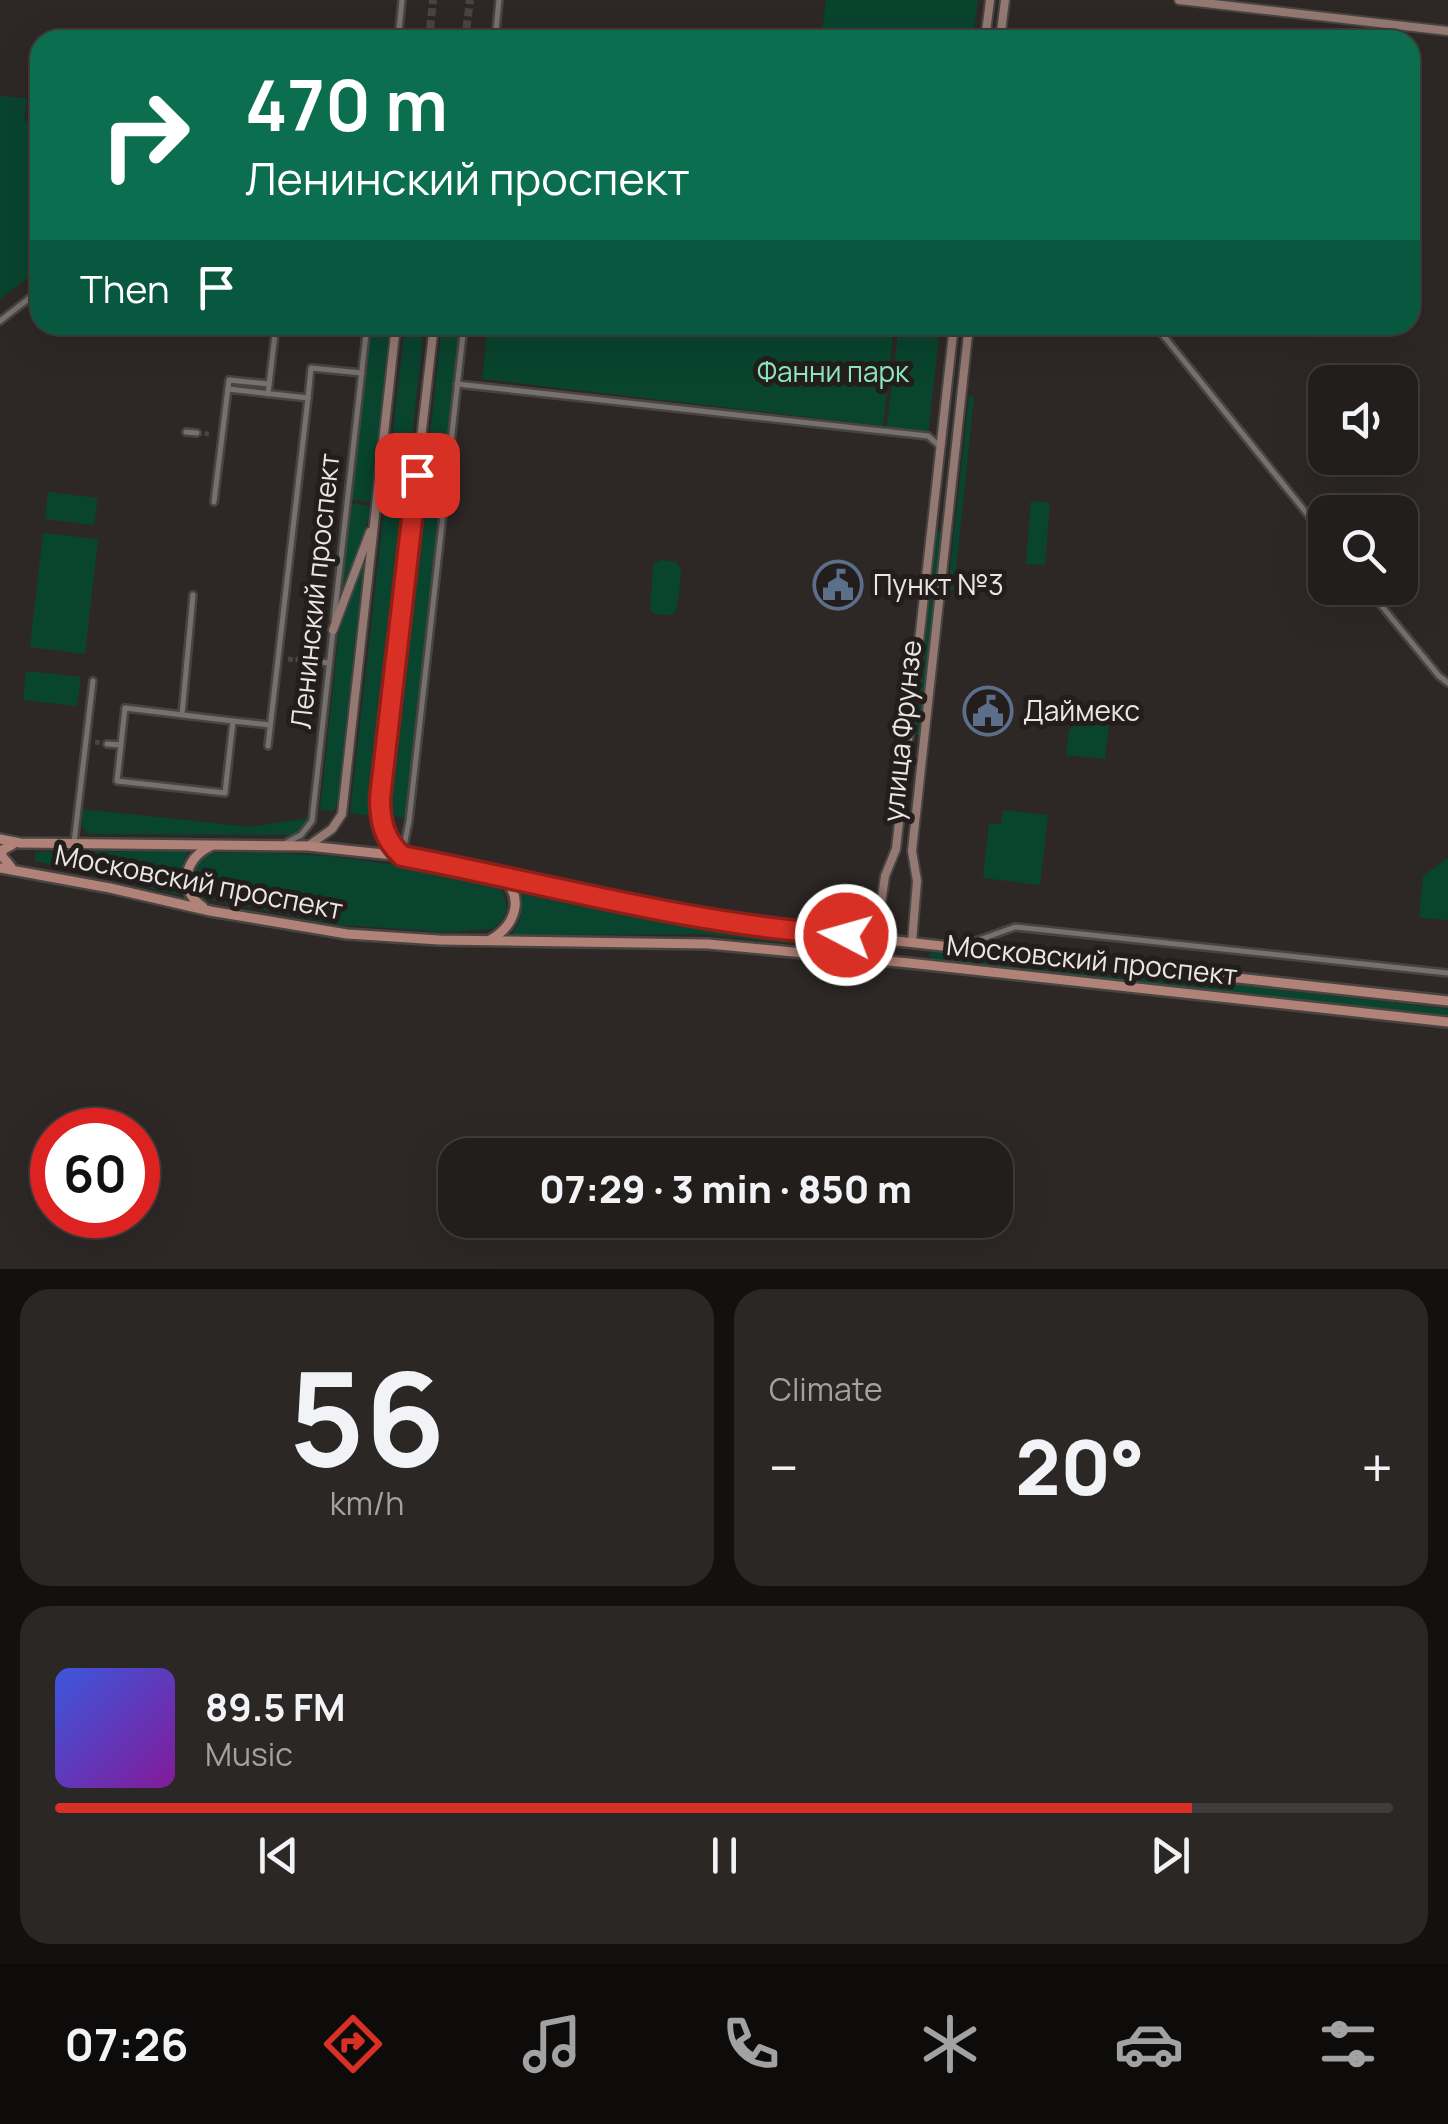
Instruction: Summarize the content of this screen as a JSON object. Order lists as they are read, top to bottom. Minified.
{"streets":{"main road":["Ленинский проспект","улица Фрунзе","Московский проспект"]},"crossings":[["Ленинский проспект","Московский проспект"],["улица Фрунзе","Московский проспект"]],"parks":["Фанни парк"],"places":{"public building":["Пункт №3","Даймекс"]},"page":{"turn":["470 m","Ленинский проспект"],"then":"Then","limit":"60","trip":"07:29 · 3 min · 850 m","tile":[["56","km/h"],"Climate"],"heat":["−","20°","+"],"song":["89.5 FM","Music"],"tabs":"07:26"}}
